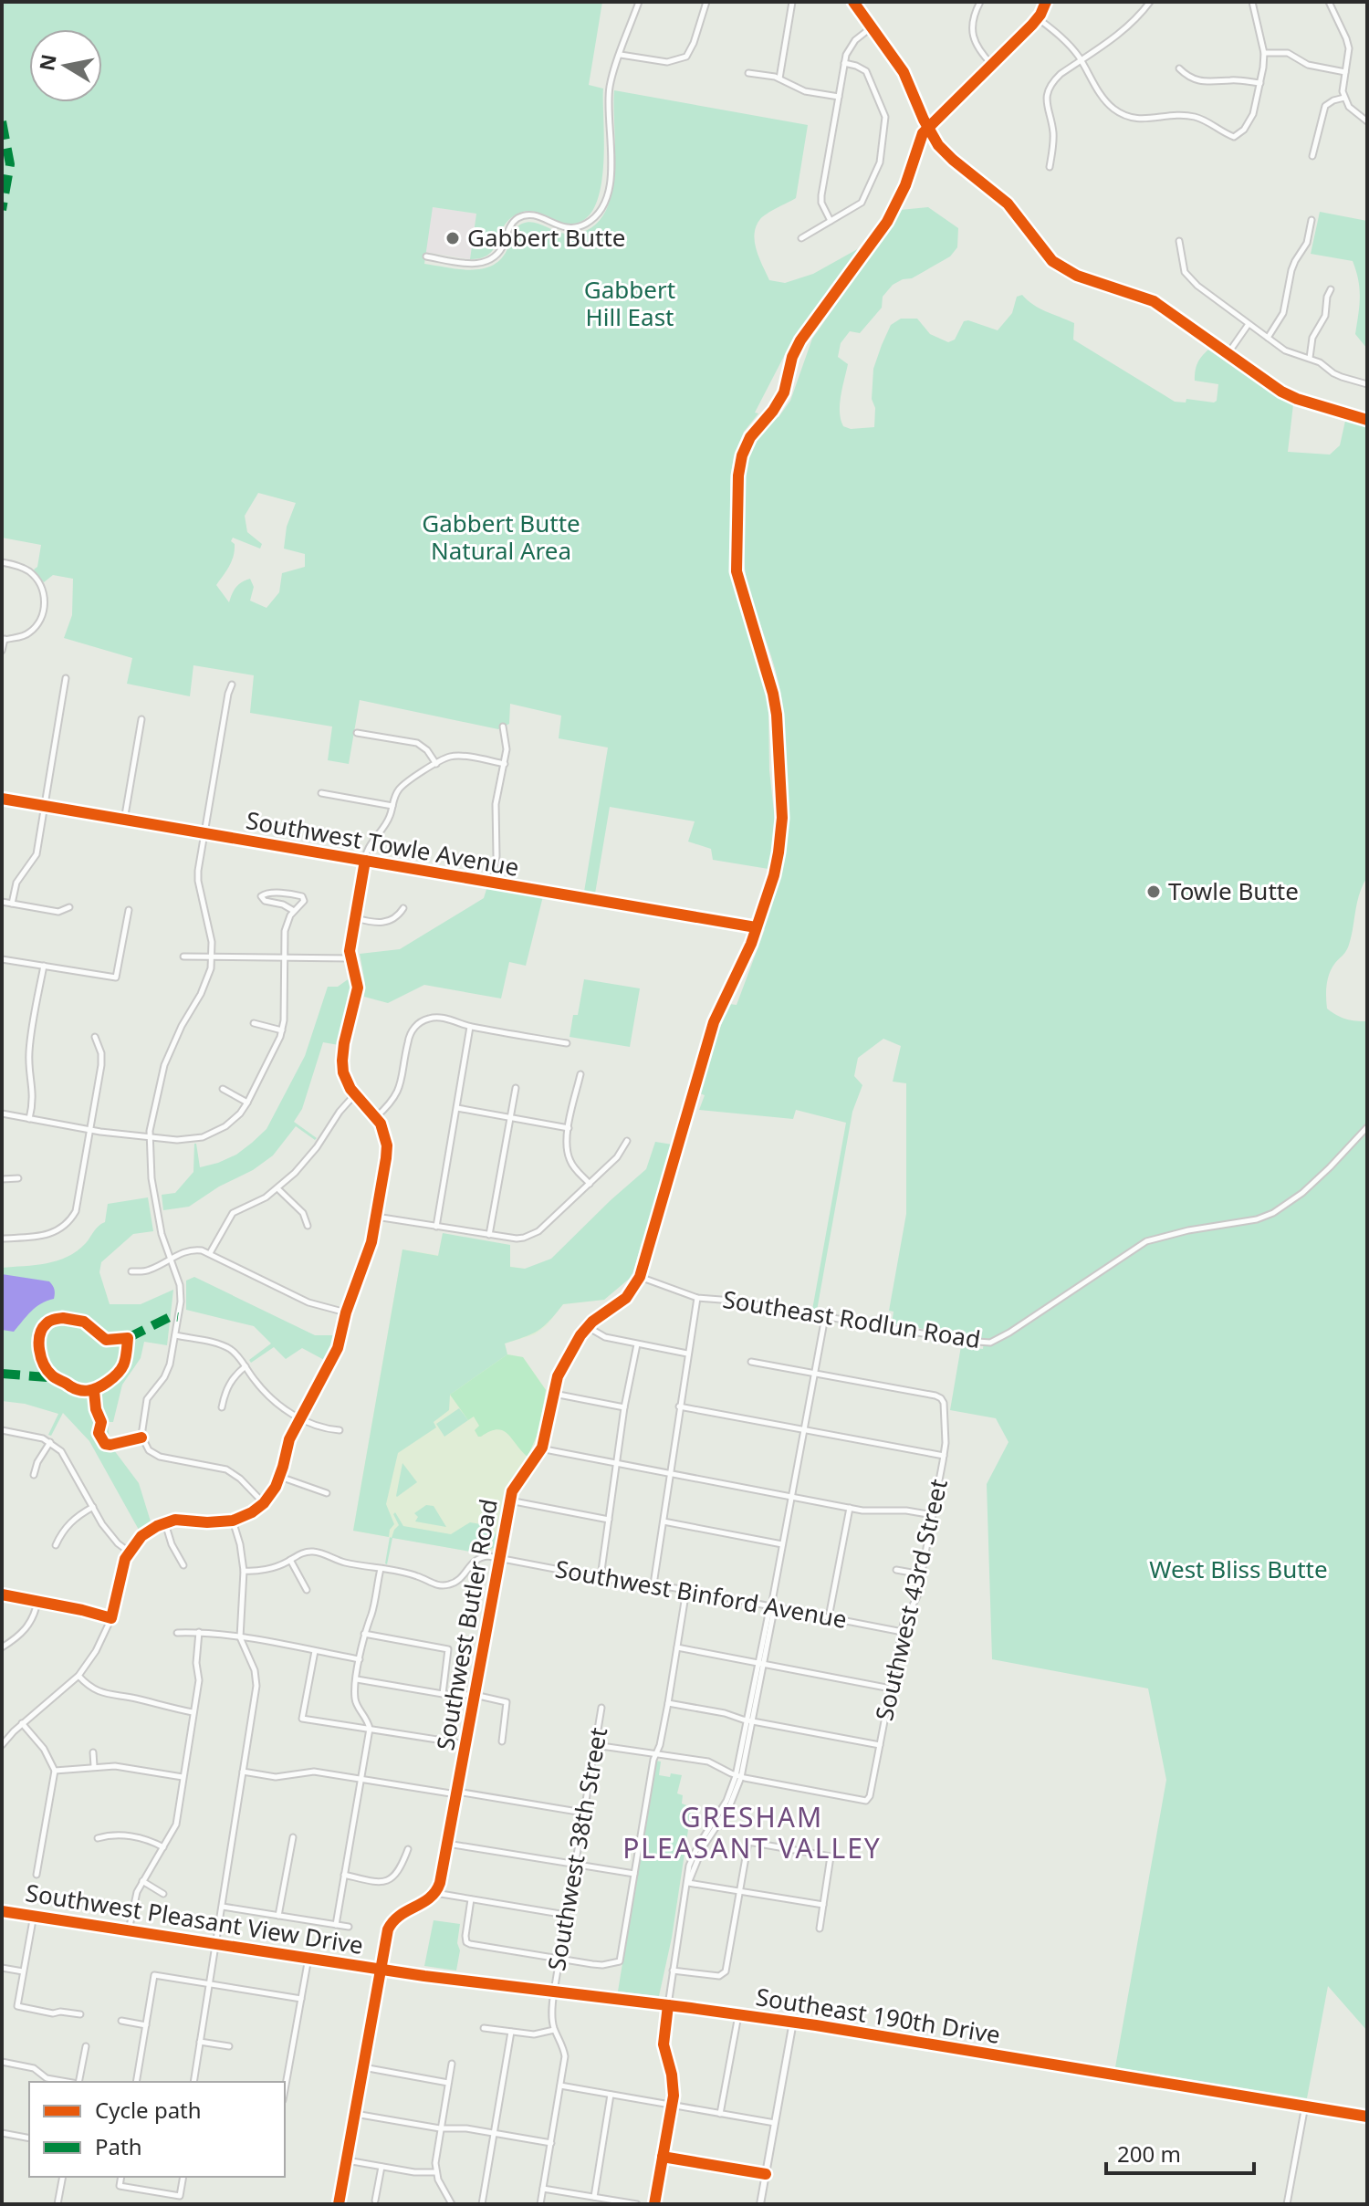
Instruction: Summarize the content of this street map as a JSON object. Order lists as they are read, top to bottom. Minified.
{"streets":{"main road":["Southwest Towle Avenue","Southwest Butler Road","Southwest Pleasant View Drive","Southeast 190th Drive"],"street":["Southeast Rodlun Road","Southwest Binford Avenue","Southwest 43rd Street","Southwest 38th Street"]},"crossings":[["Southwest Towle Avenue","Southwest Butler Road"],["Southwest Binford Avenue","Southwest 43rd Street"],["Southwest Binford Avenue","Southwest Butler Road"],["Southwest 38th Street","Southeast 190th Drive"],["Southwest Pleasant View Drive","Southeast 190th Drive"]],"districts":["GRESHAM PLEASANT VALLEY"],"parks":["Gabbert Hill East","Gabbert Butte Natural Area","West Bliss Butte"],"places":["Gabbert Butte","Towle Butte"],"legend":["Cycle path","Path"],"scale_bar":"200 m","north":"left"}
